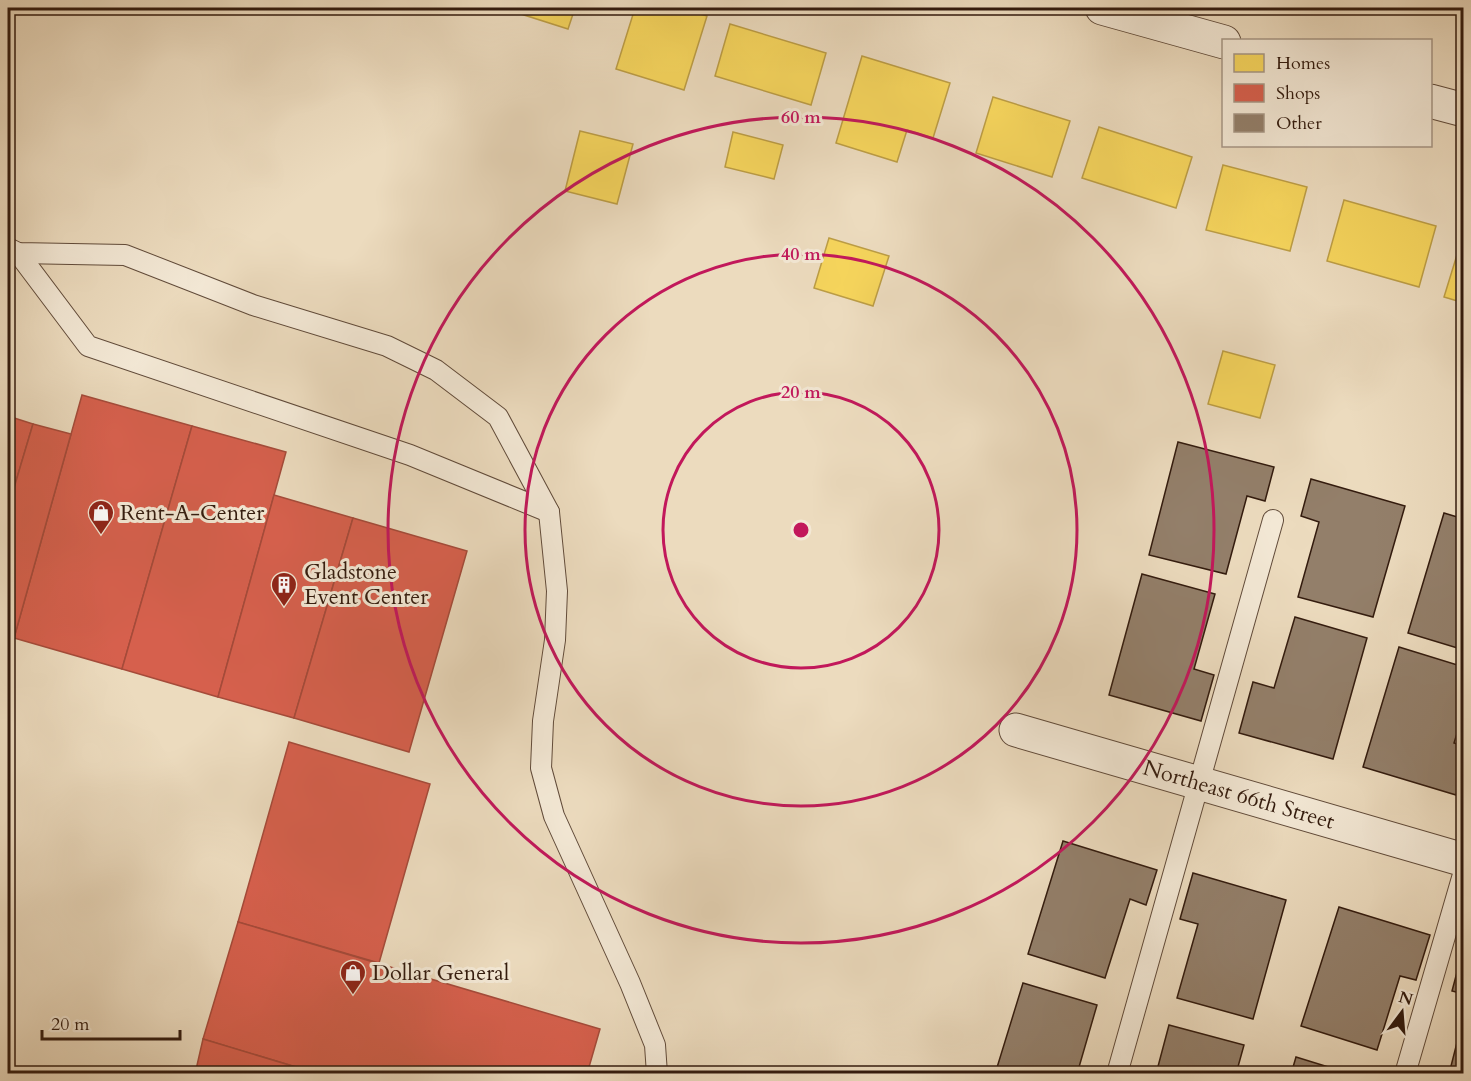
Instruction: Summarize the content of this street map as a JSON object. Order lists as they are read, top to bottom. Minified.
{"streets":{"street":["Northeast 66th Street"]},"places":{"shop":["Rent-A-Center","Dollar General"],"building":["Gladstone Event Center"]},"legend":["Homes","Shops","Other"],"scale_bar":"20 m","north":"top","rings":["60 m","40 m","20 m"]}
